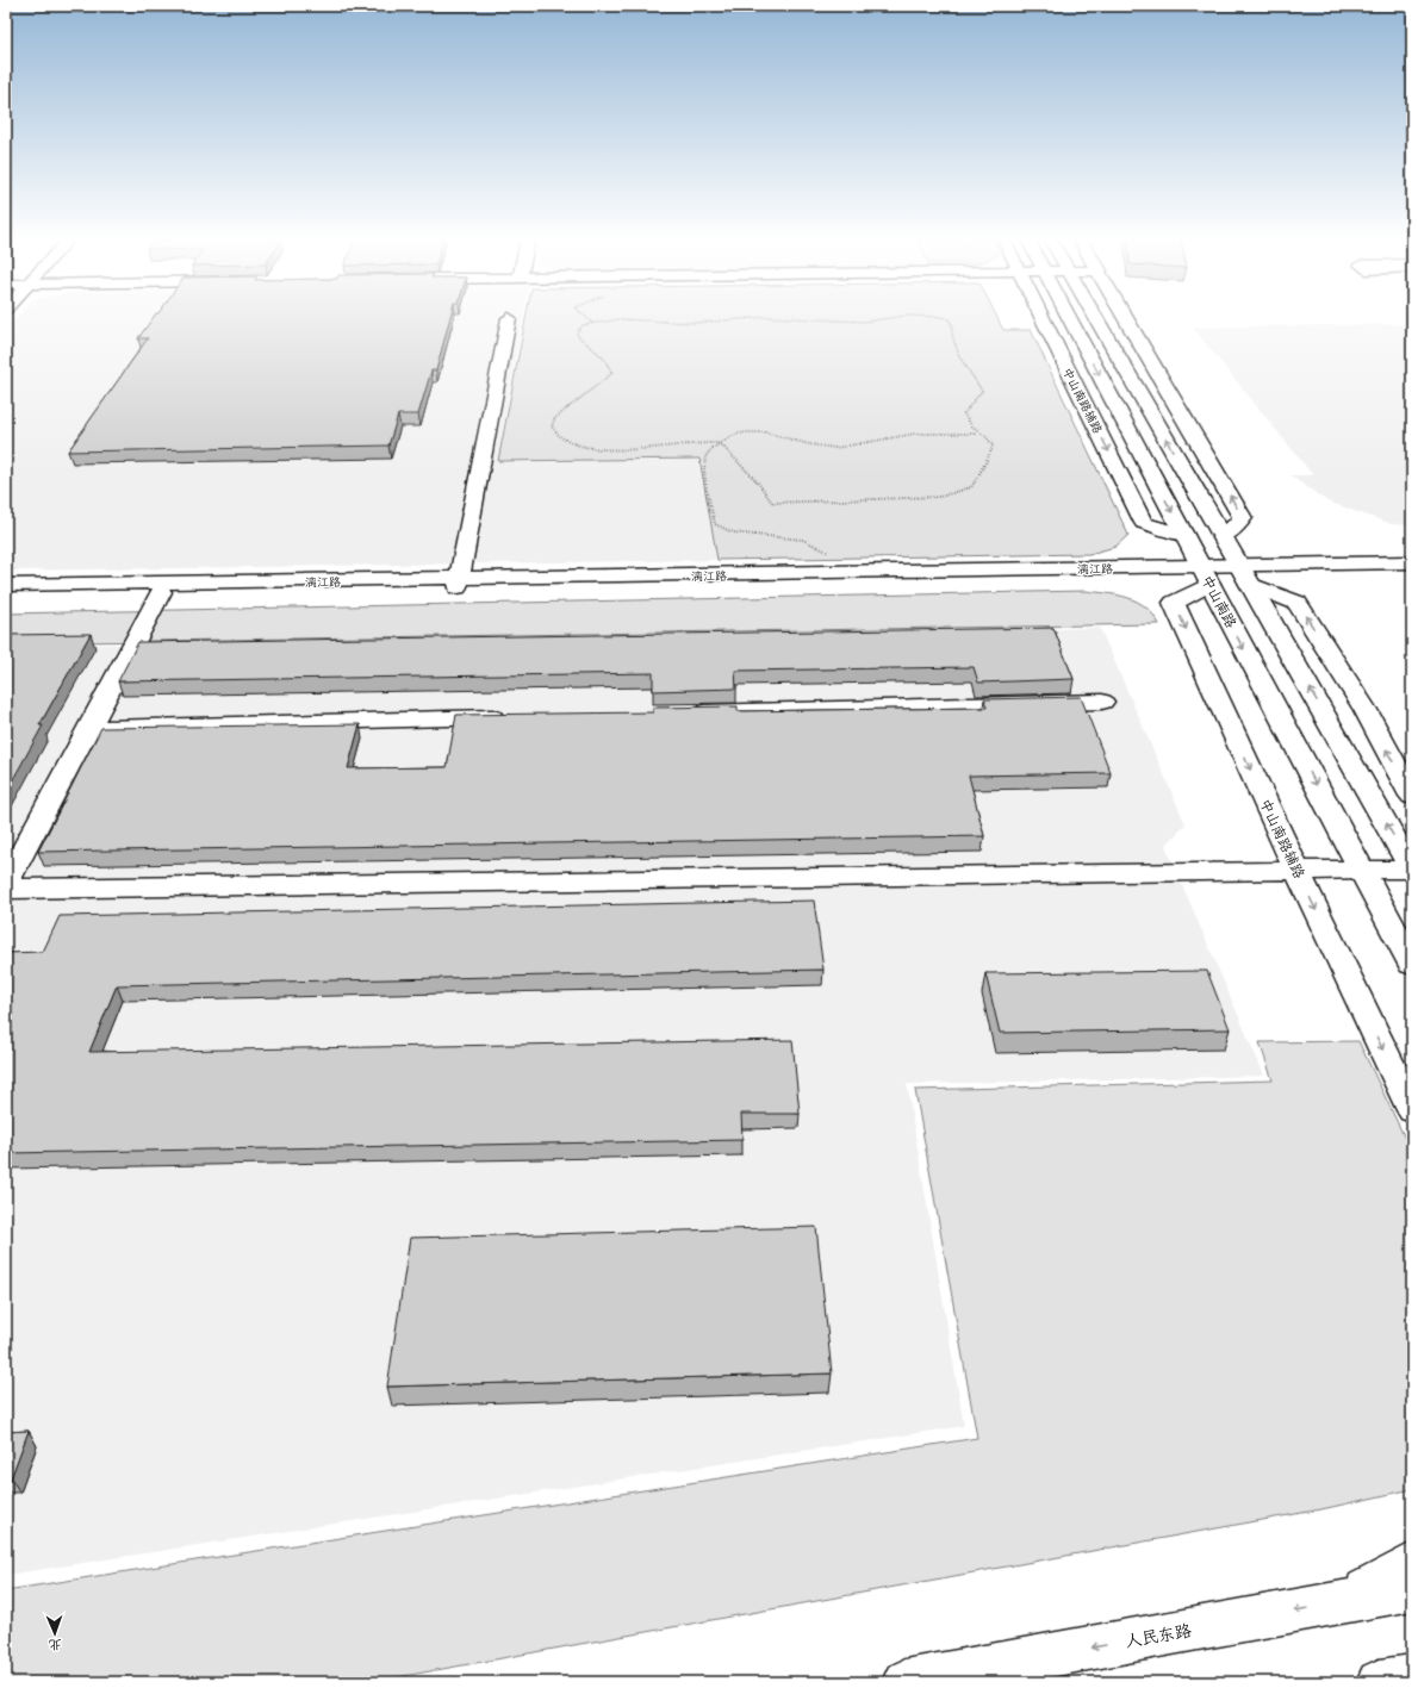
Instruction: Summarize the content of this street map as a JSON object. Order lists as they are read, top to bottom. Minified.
{"streets":{"street":["中山南路辅路","漓江路","中山南路","人民东路"]},"crossings":[["中山南路辅路","漓江路"],["中山南路辅路","中山南路"],["漓江路","中山南路"]],"one_way":["人民东路"],"north":"bottom"}
